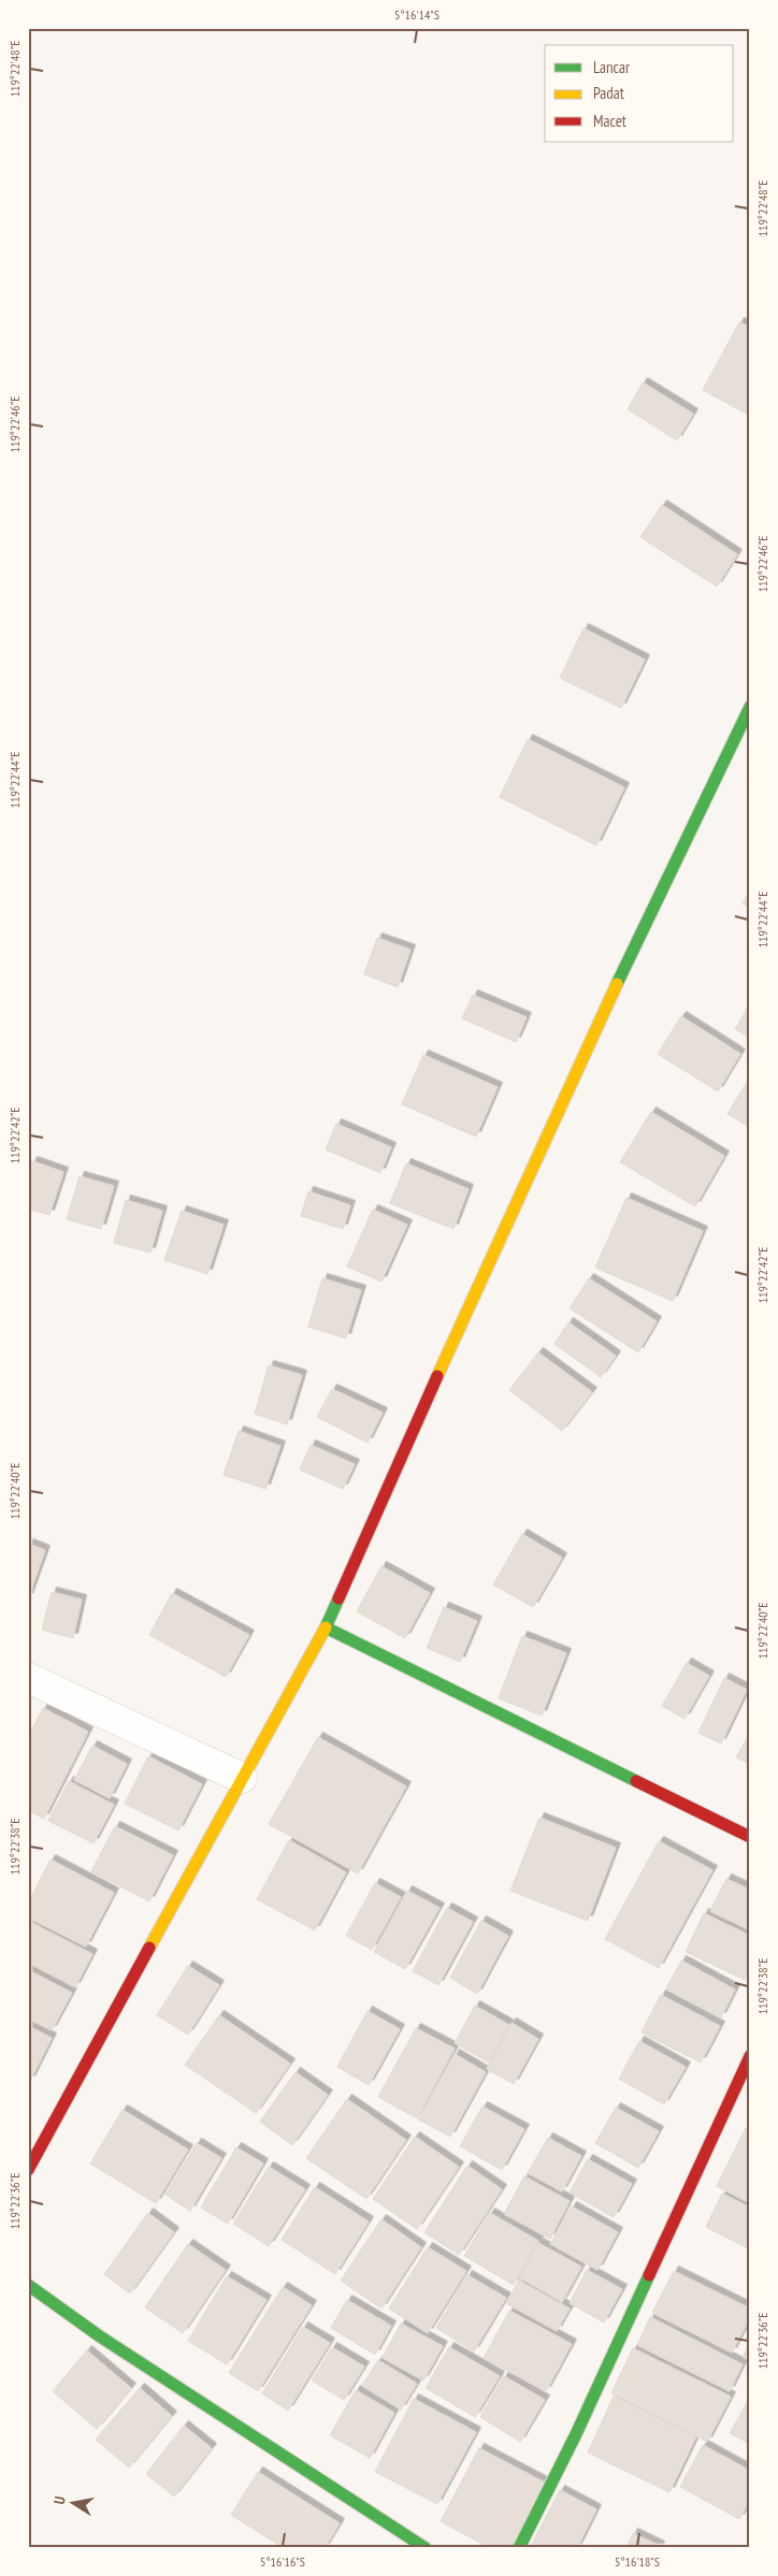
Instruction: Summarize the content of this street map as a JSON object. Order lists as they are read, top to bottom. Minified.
{"legend":["Lancar","Padat","Macet"],"north":"left","coordinates":["5°16'14\"S","119°22'48\"E","119°22'46\"E","119°22'44\"E","119°22'42\"E","119°22'40\"E","119°22'38\"E","119°22'36\"E","5°16'16\"S","5°16'18\"S"]}
